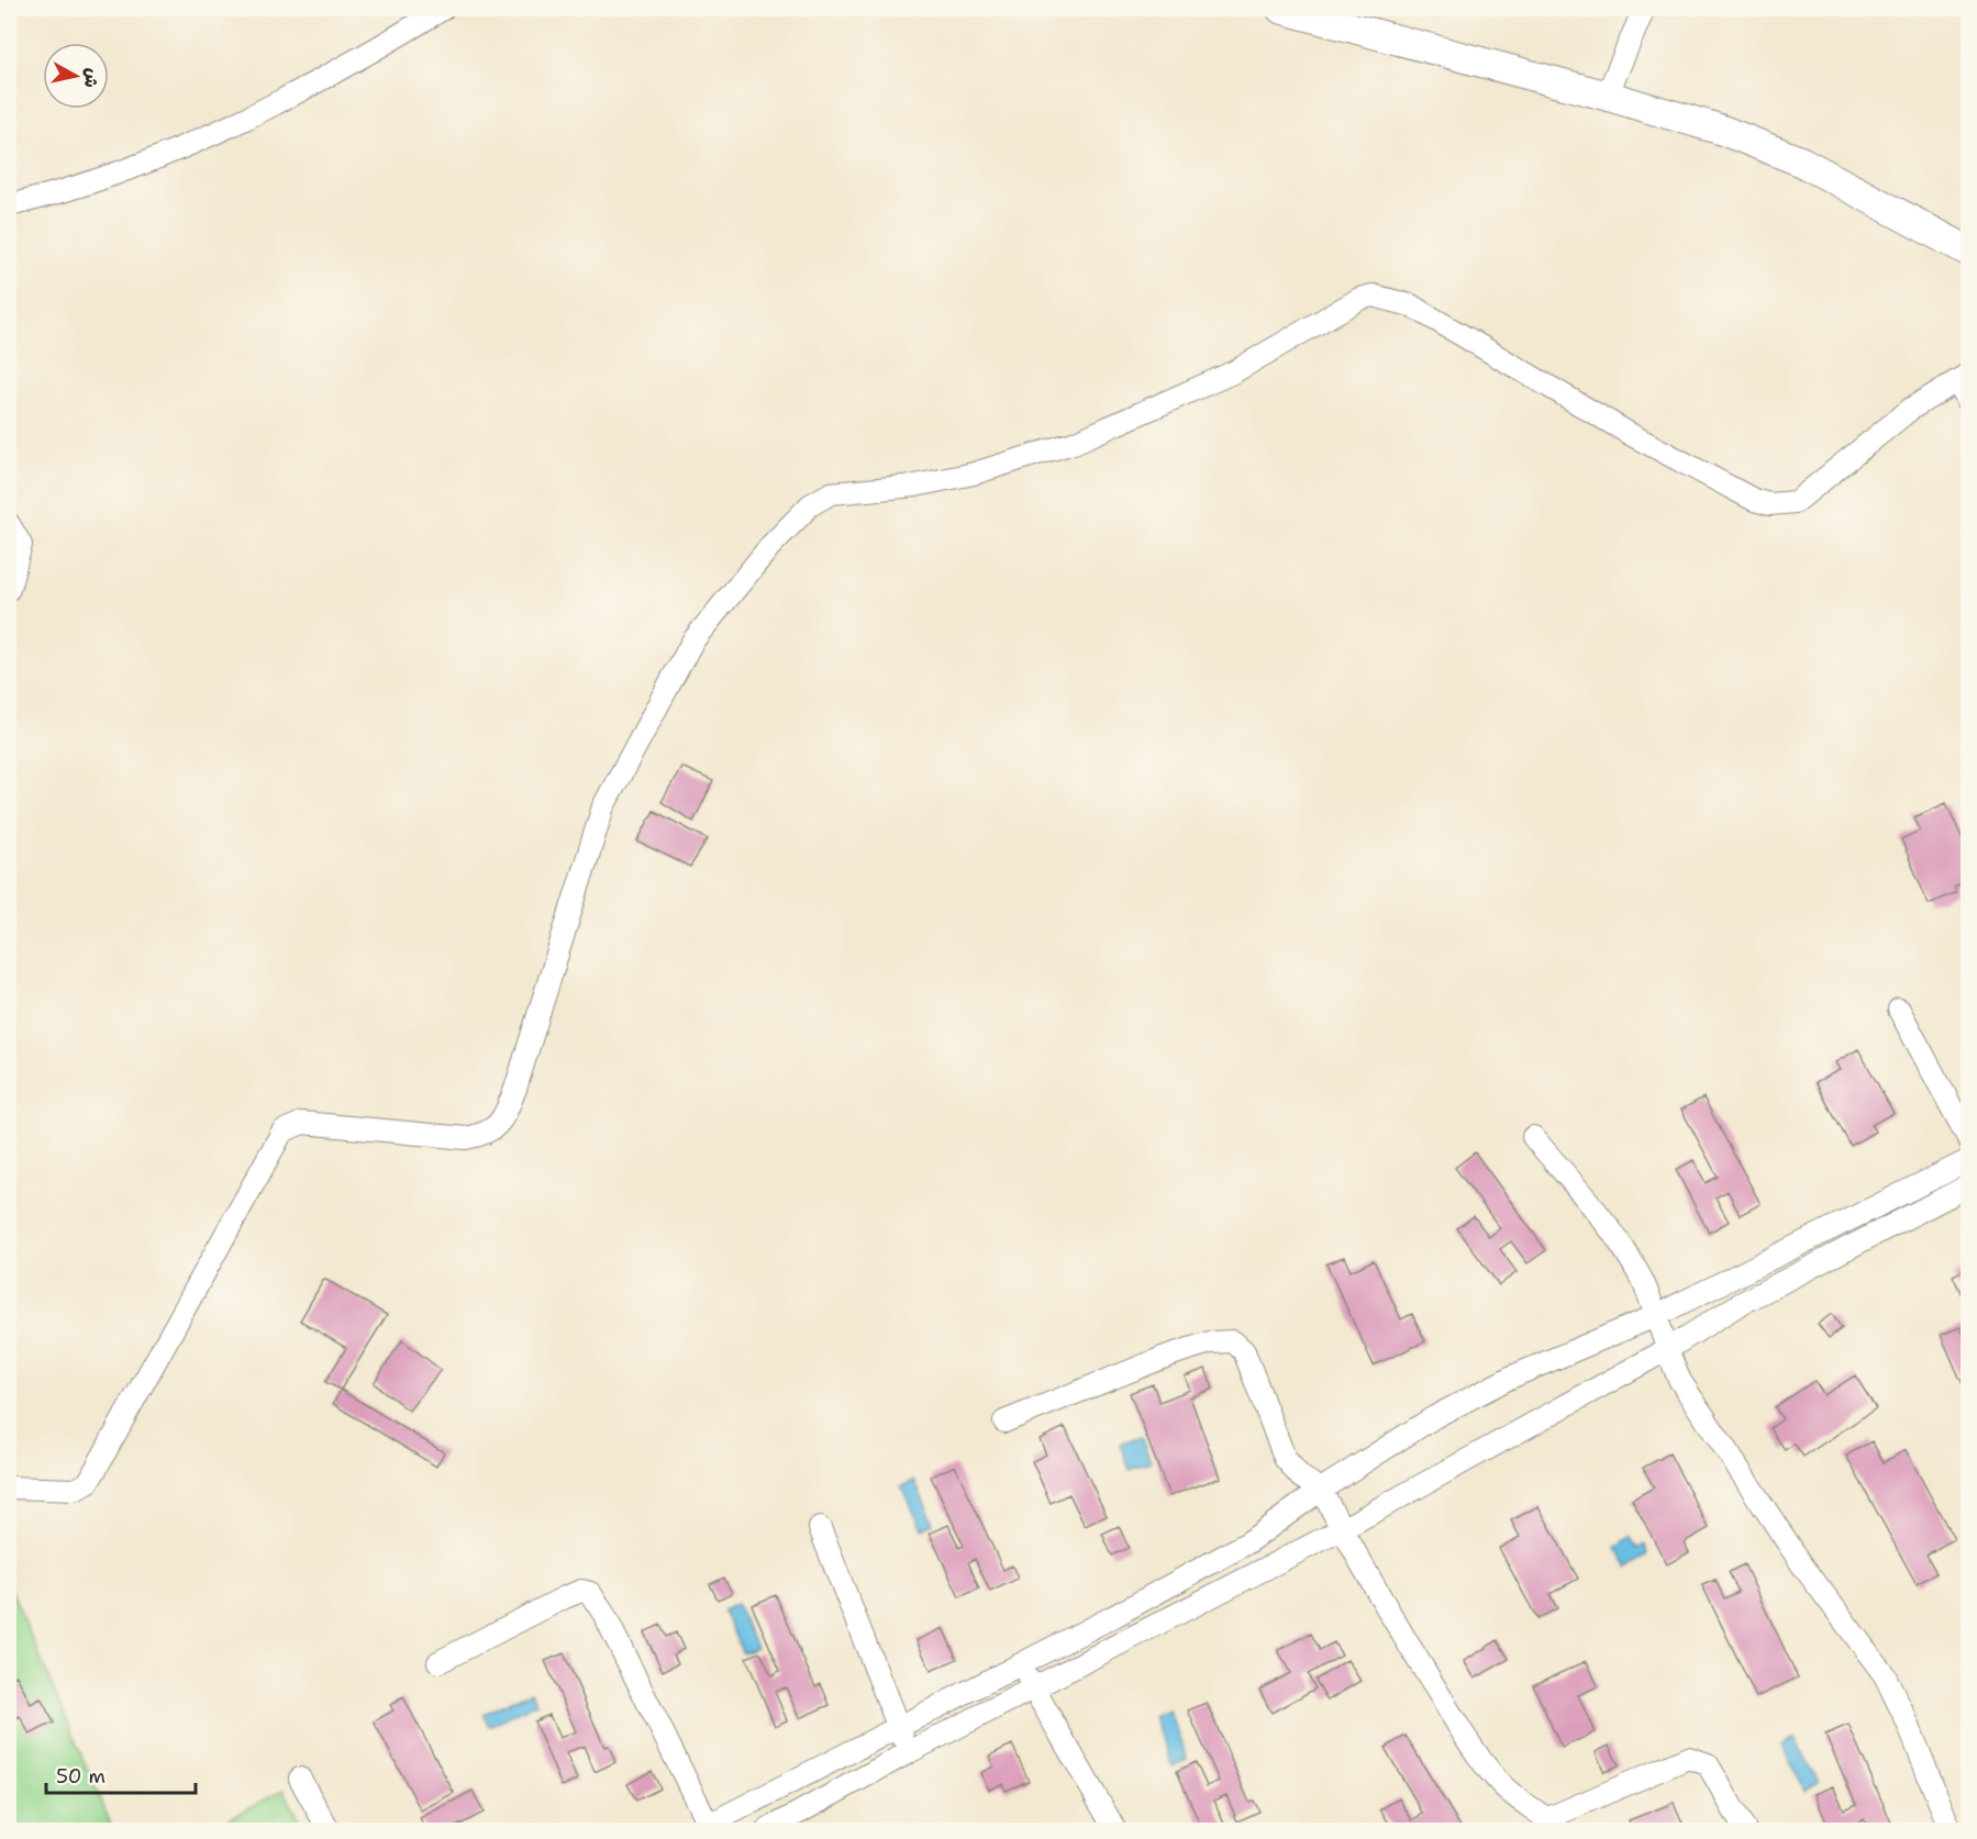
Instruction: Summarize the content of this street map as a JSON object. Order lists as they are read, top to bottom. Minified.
{"scale_bar":"50 m","north":"right"}
